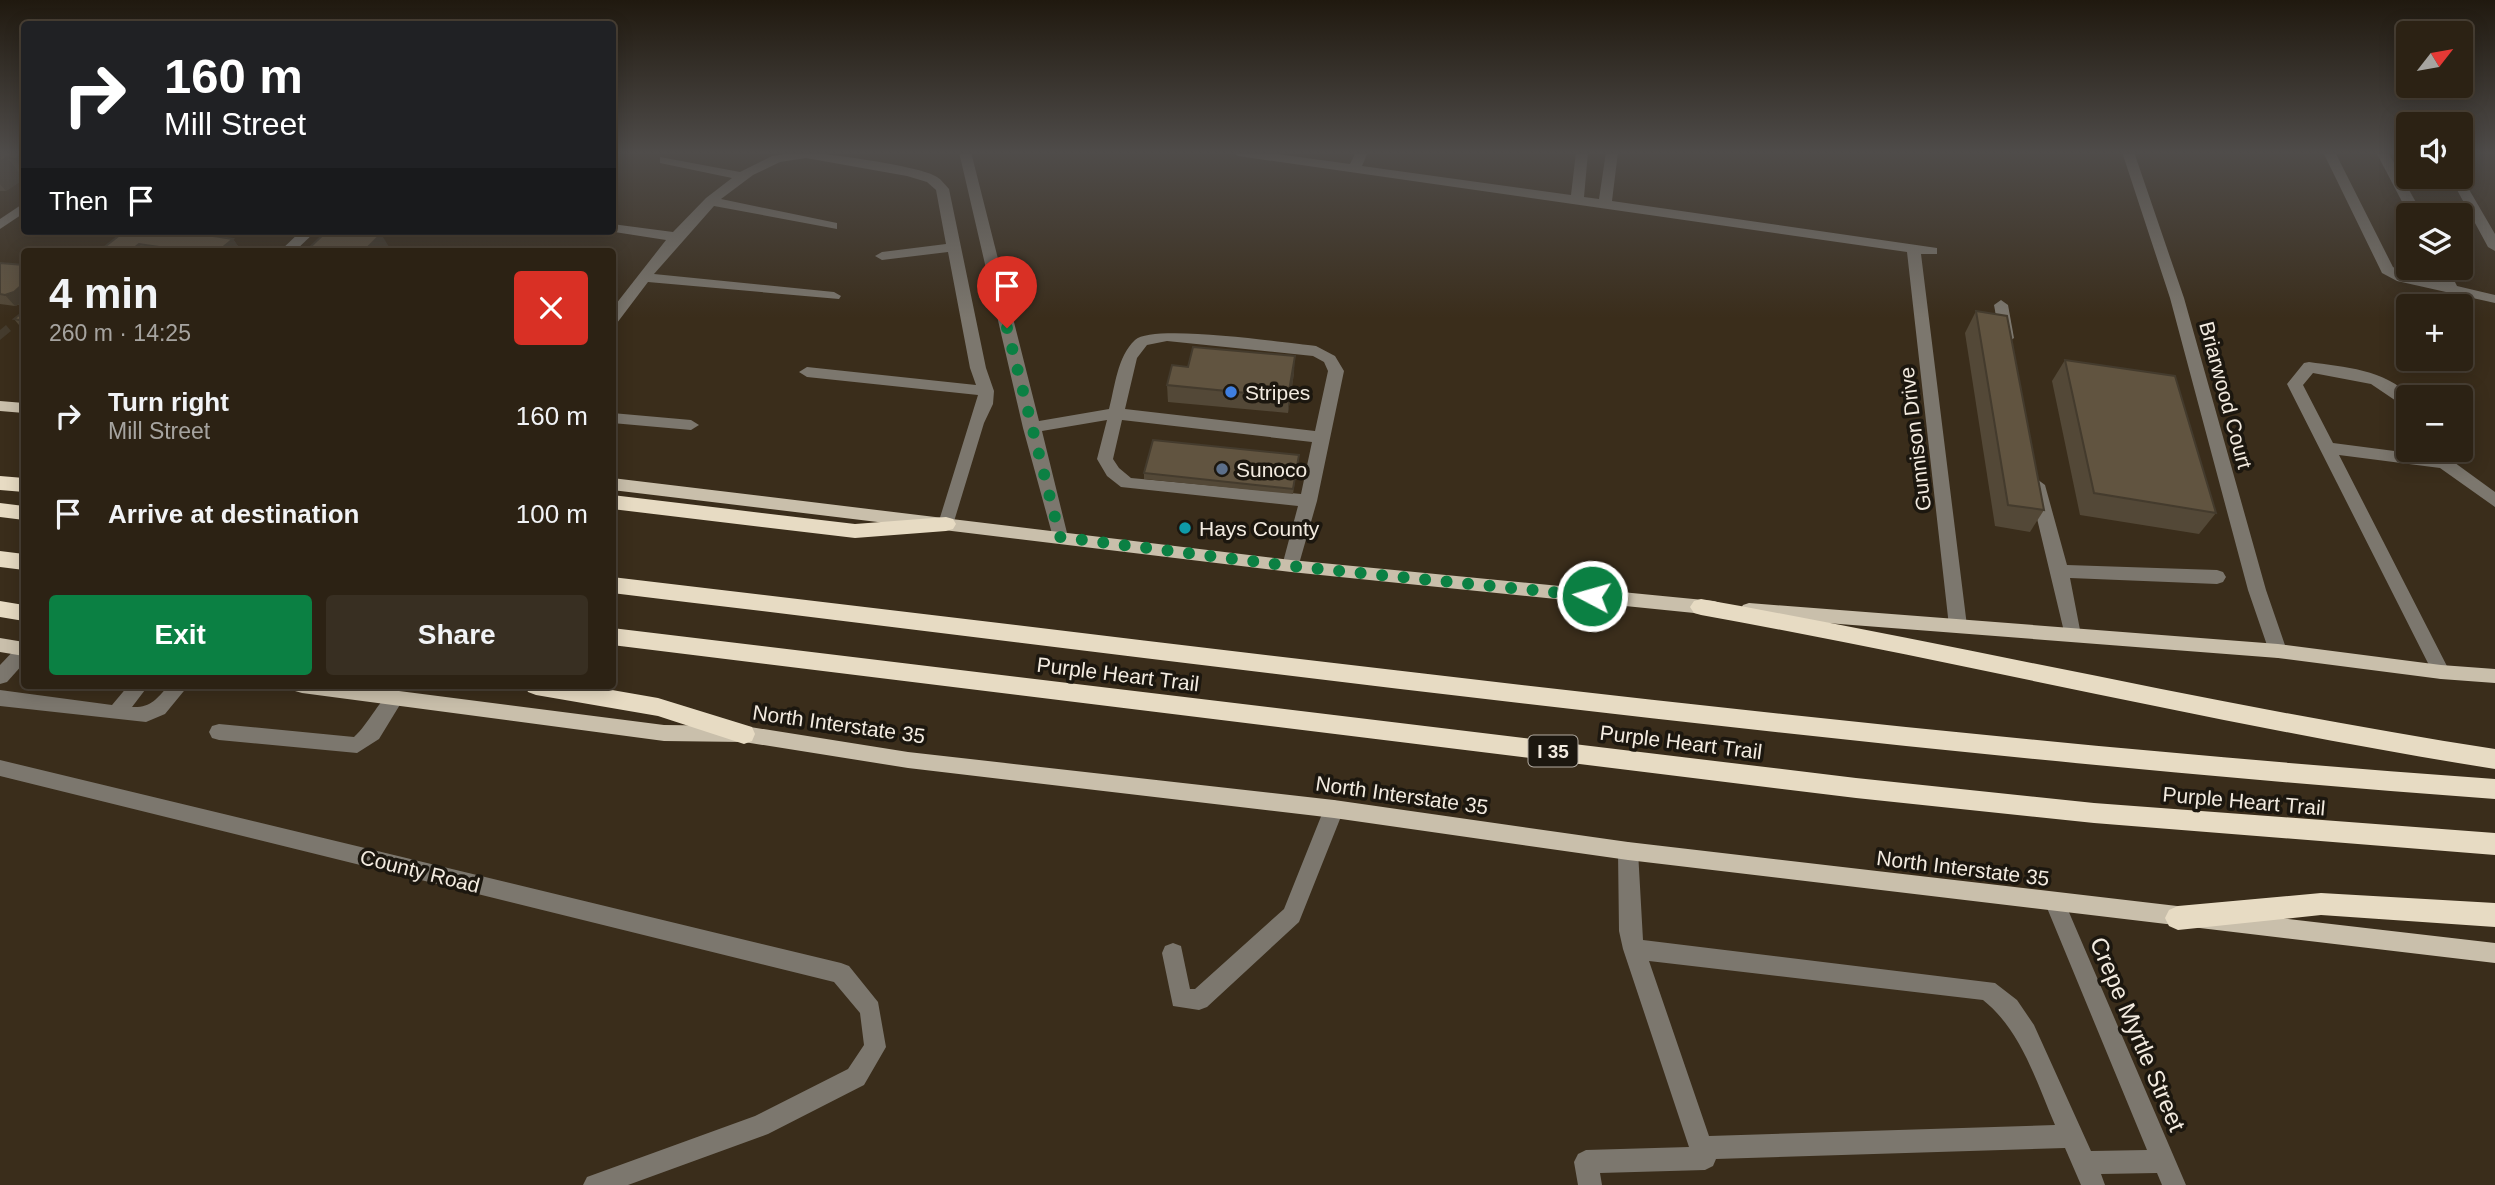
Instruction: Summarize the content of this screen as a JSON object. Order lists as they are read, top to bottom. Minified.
{"streets":{"highway":["Purple Heart Trail","I 35"],"main road":["North Interstate 35"],"street":["Briarwood Court","Gunnison Drive","County Road","Crepe Myrtle Street"]},"crossings":[["North Interstate 35","Crepe Myrtle Street"]],"places":["Stripes","Sunoco","Hays County"],"north":"top right","page":{"map_buttons":["+","−"],"turn":["160 m","Mill Street"],"then":"Then","heading":["4 min","260 m · 14:25"],"list":[{"name":"Turn right","note":"Mill Street","value":"160 m"},{"name":"Arrive at destination","value":"100 m"}],"buttons":["Exit","Share"]}}
